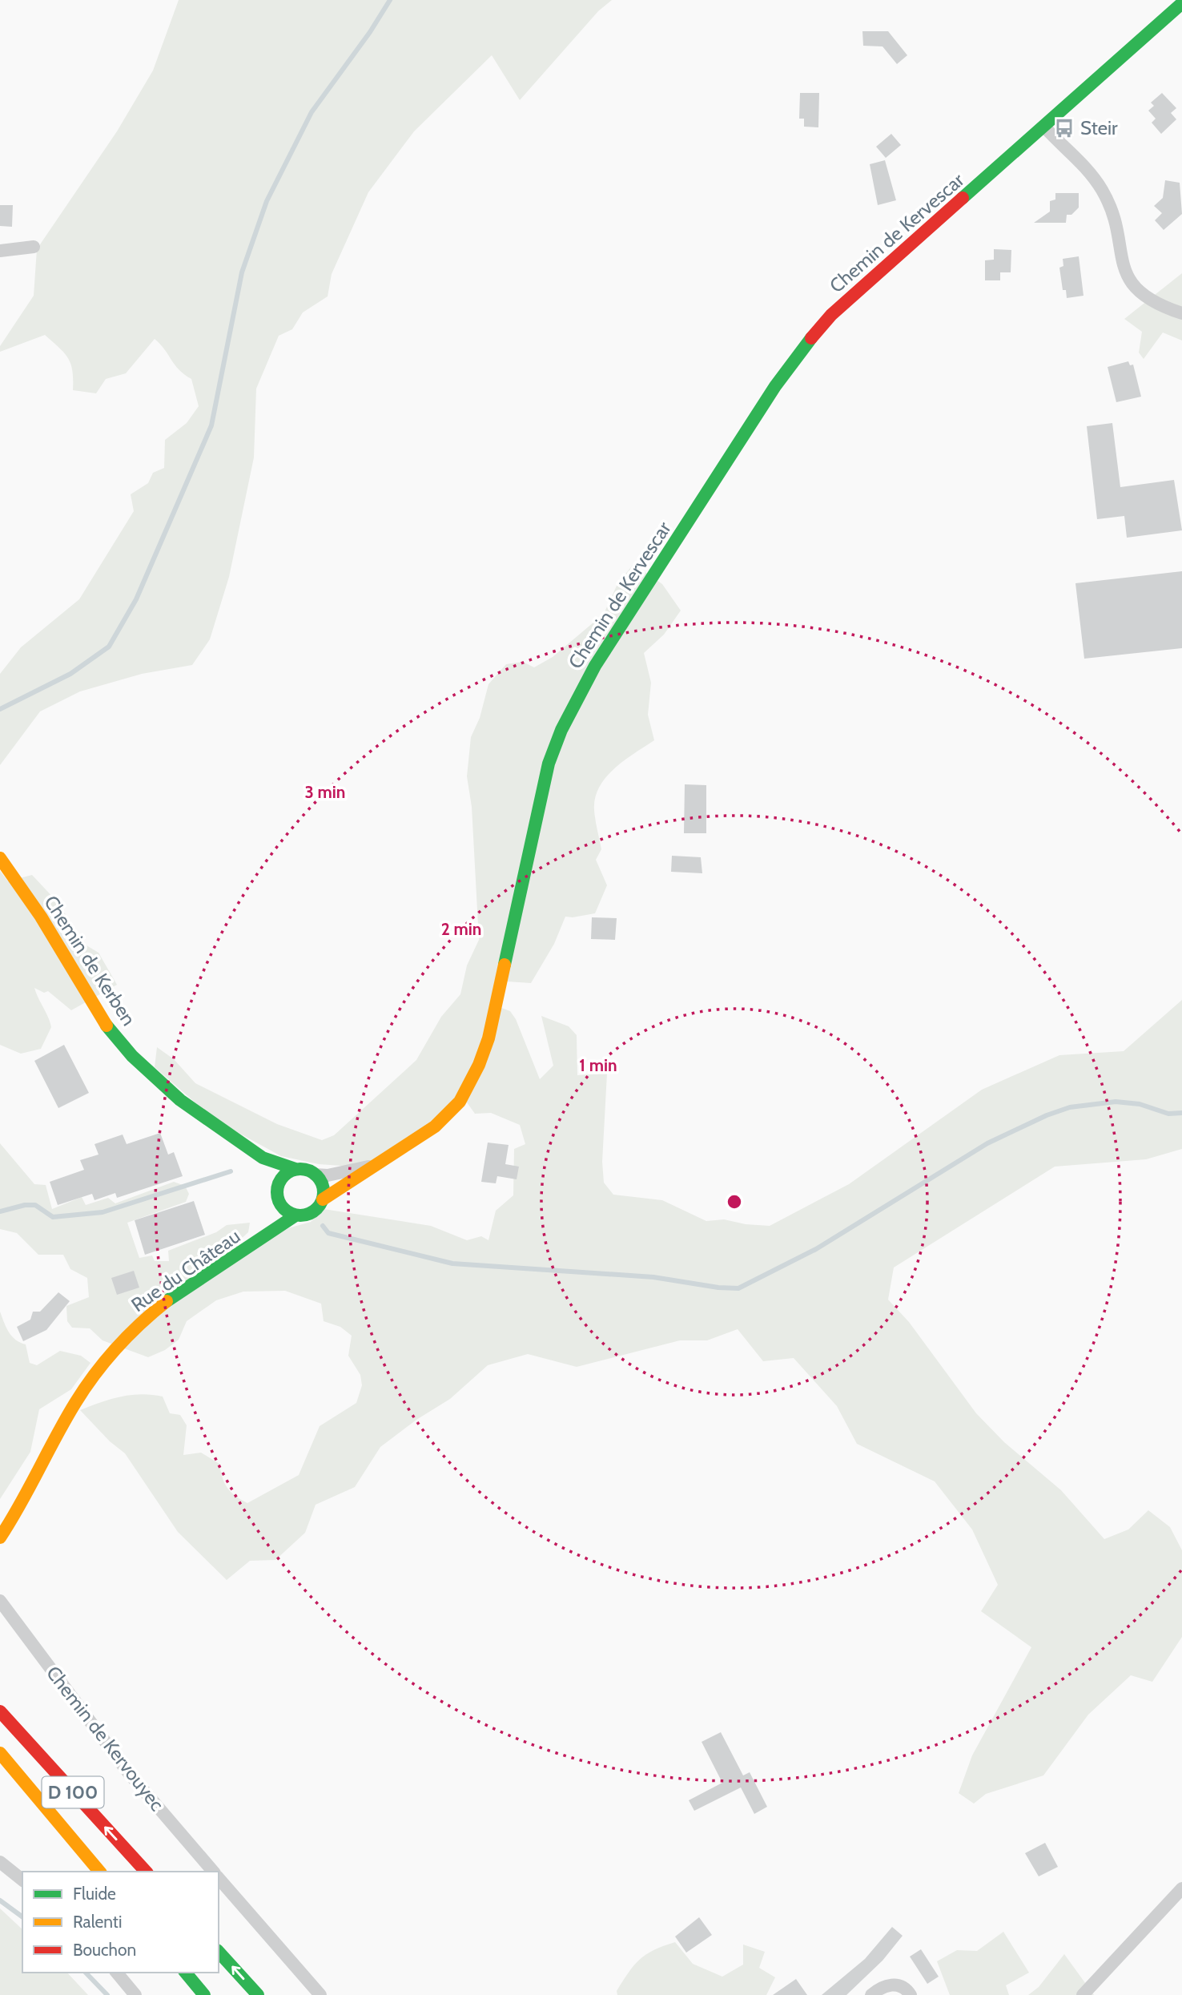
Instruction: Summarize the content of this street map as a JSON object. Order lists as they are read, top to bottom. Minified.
{"streets":{"main road":["Chemin de Kervescar","Chemin de Kerben","Rue du Château","D 100"],"street":["Chemin de Kervouyec"]},"crossings":[["Chemin de Kervescar","Chemin de Kerben"],["Chemin de Kervescar","Rue du Château"],["Chemin de Kerben","Rue du Château"]],"places":{"bus stop":["Steir"]},"legend":["Fluide","Ralenti","Bouchon"],"rings":["3 min","2 min","1 min"]}
